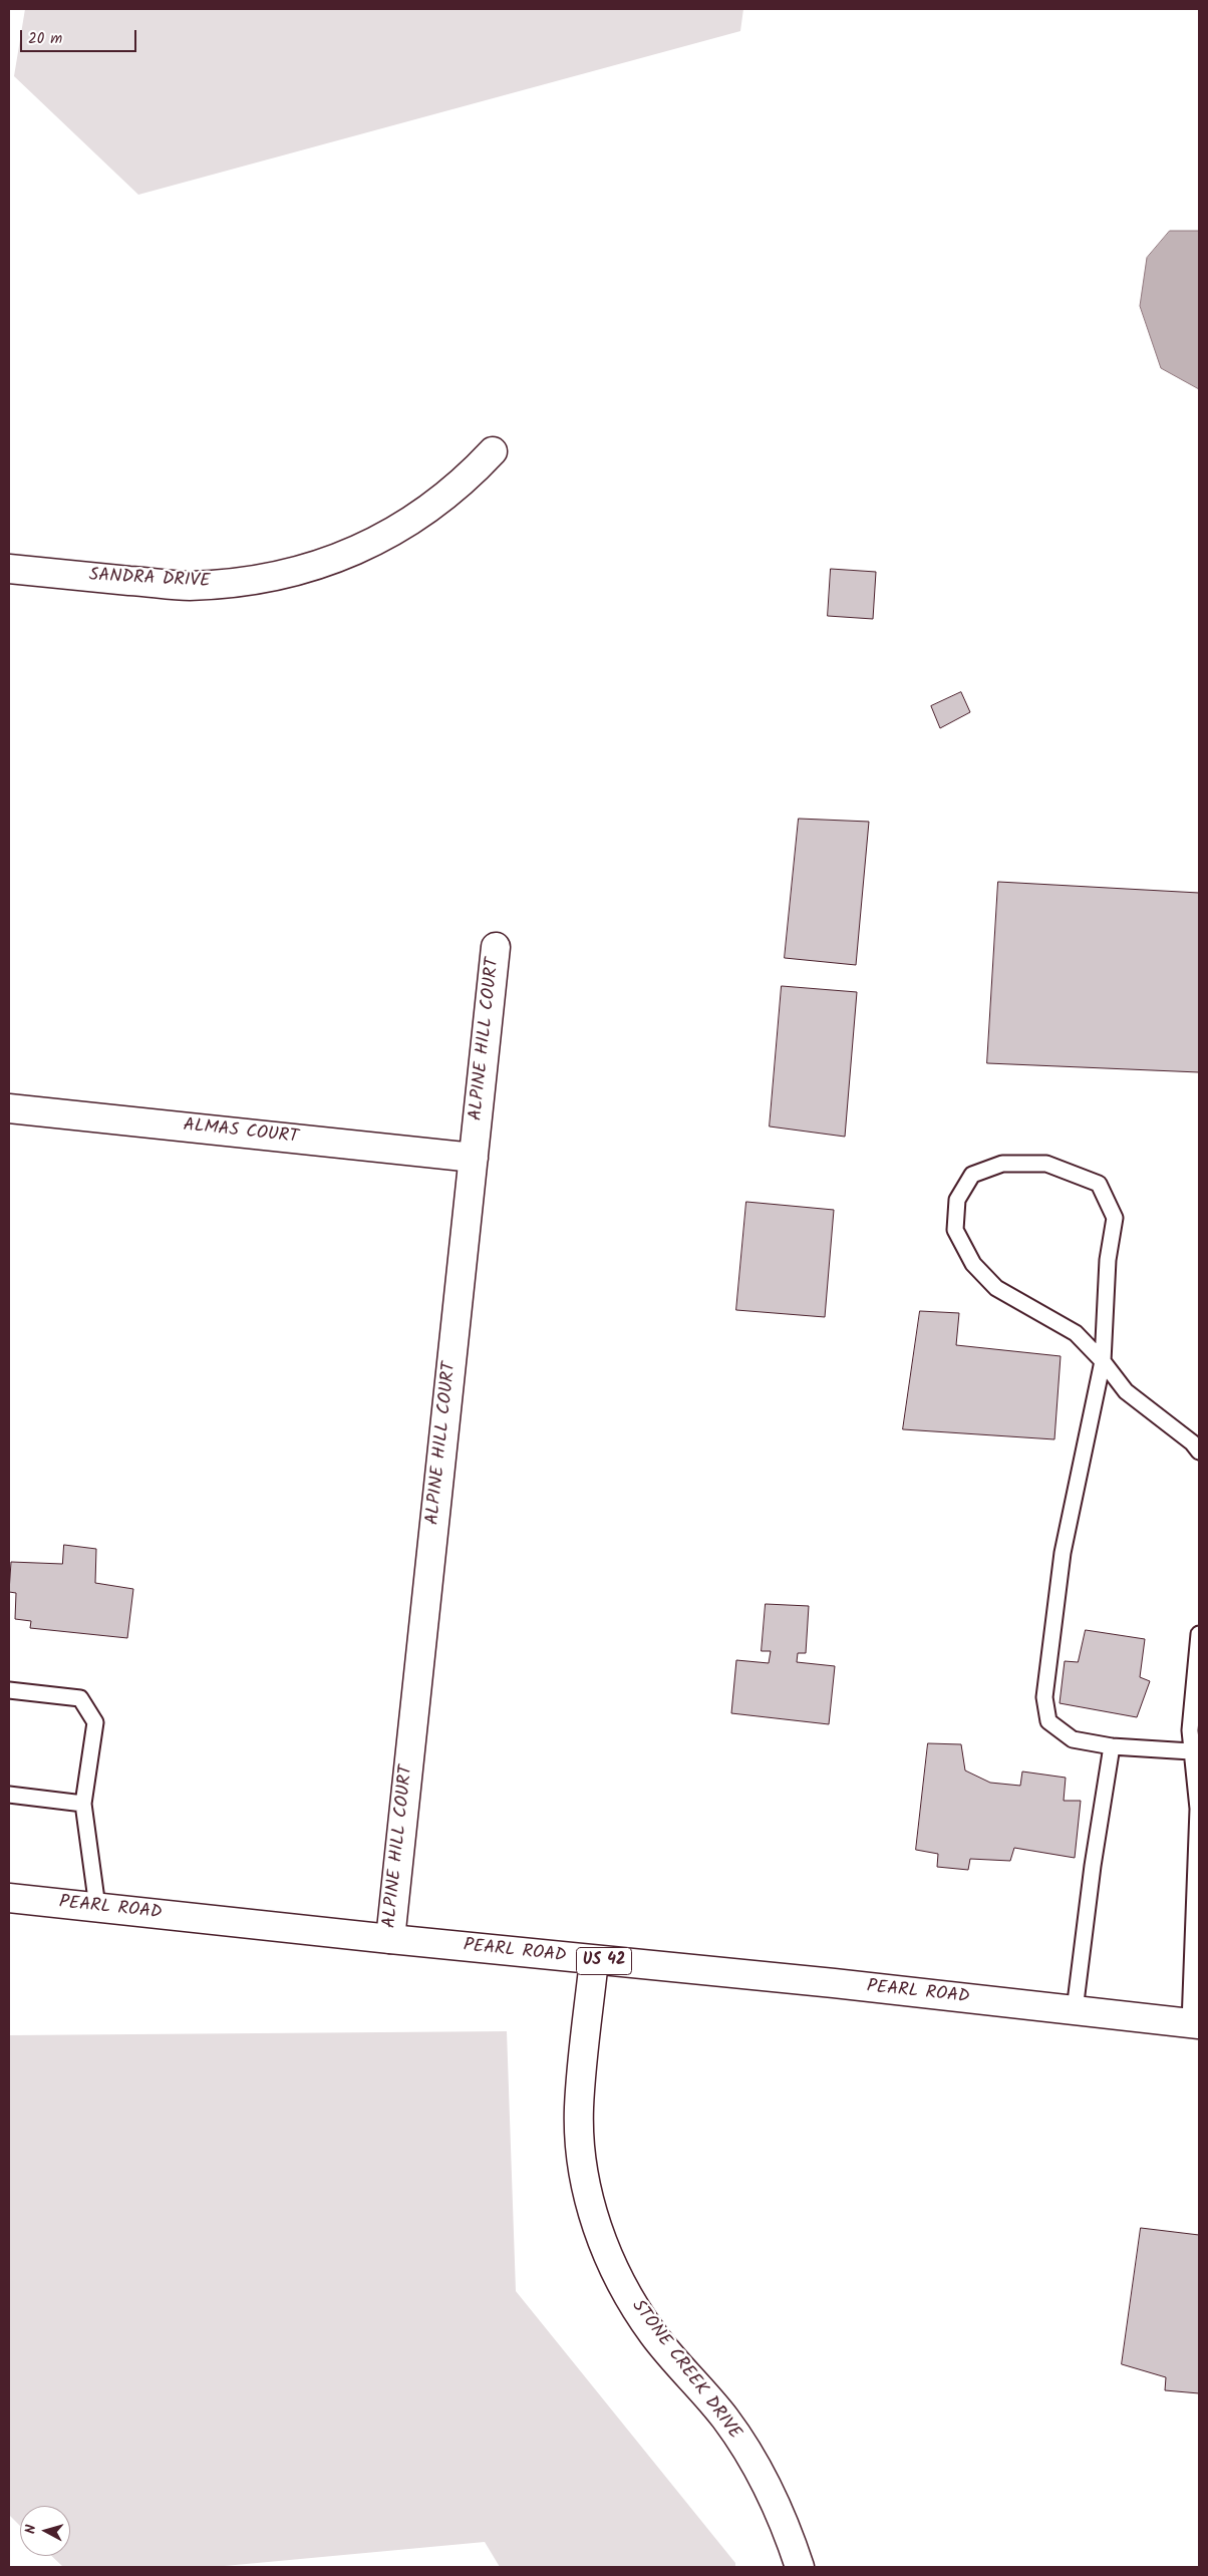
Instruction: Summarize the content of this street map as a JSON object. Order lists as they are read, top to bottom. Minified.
{"streets":{"street":["SANDRA DRIVE","ALPINE HILL COURT","ALMAS COURT","PEARL ROAD","US 42","STONE CREEK DRIVE"]},"crossings":[["ALPINE HILL COURT","ALMAS COURT"],["ALPINE HILL COURT","PEARL ROAD"],["PEARL ROAD","STONE CREEK DRIVE"]],"scale_bar":"20 m","north":"left"}
